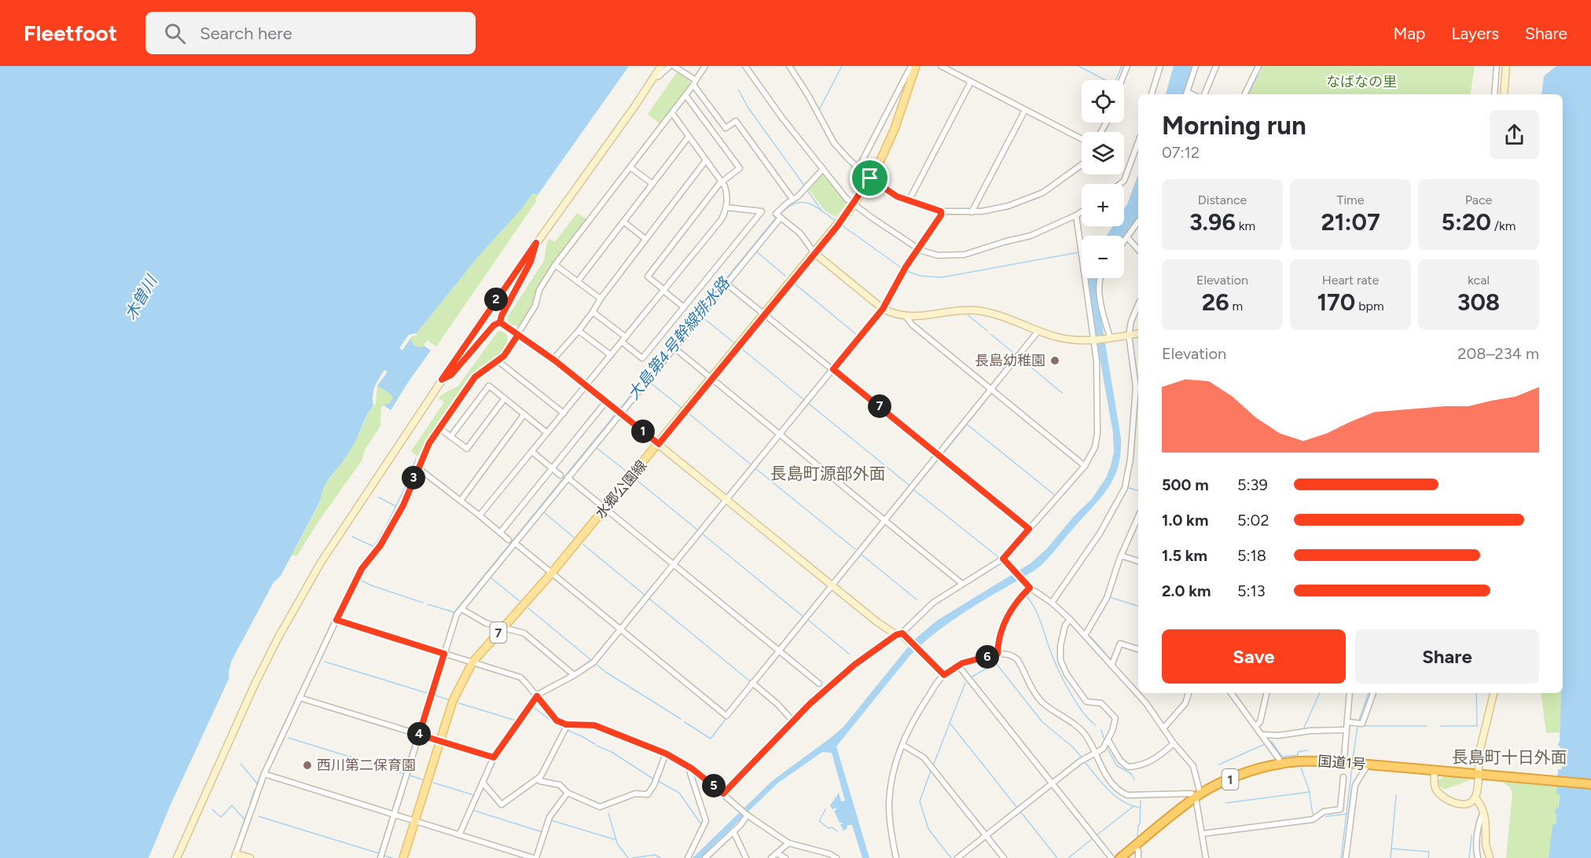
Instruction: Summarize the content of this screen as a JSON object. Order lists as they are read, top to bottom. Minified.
{"streets":{"highway":["国道1号","1"],"main road":["水郷公園線","7"]},"districts":["長島町源部外面","長島町十日外面"],"water":["木曽川","大島第4号幹線排水路"],"parks":["なばなの里"],"places":["長島幼稚園","西川第二保育園"],"page":{"header":"Fleetfoot","search":"Search here","nav":["Map","Layers","Share"],"map_buttons":["+","−"],"heading":["Morning run","07:12"],"stats":[["Distance","3.96 km"],["Time","21:07"],["Pace","5:20 /km"],["Elevation","26 m"],["Heart rate","170 bpm"],["kcal","308"]],"pins":["2","7","1","3","6","4","5"],"chart":["Elevation","208–234 m"],"list":[{"name":"500 m","note":"5:39"},{"name":"1.0 km","note":"5:02"},{"name":"1.5 km","note":"5:18"},{"name":"2.0 km","note":"5:13"}],"buttons":["Save","Share"]}}
